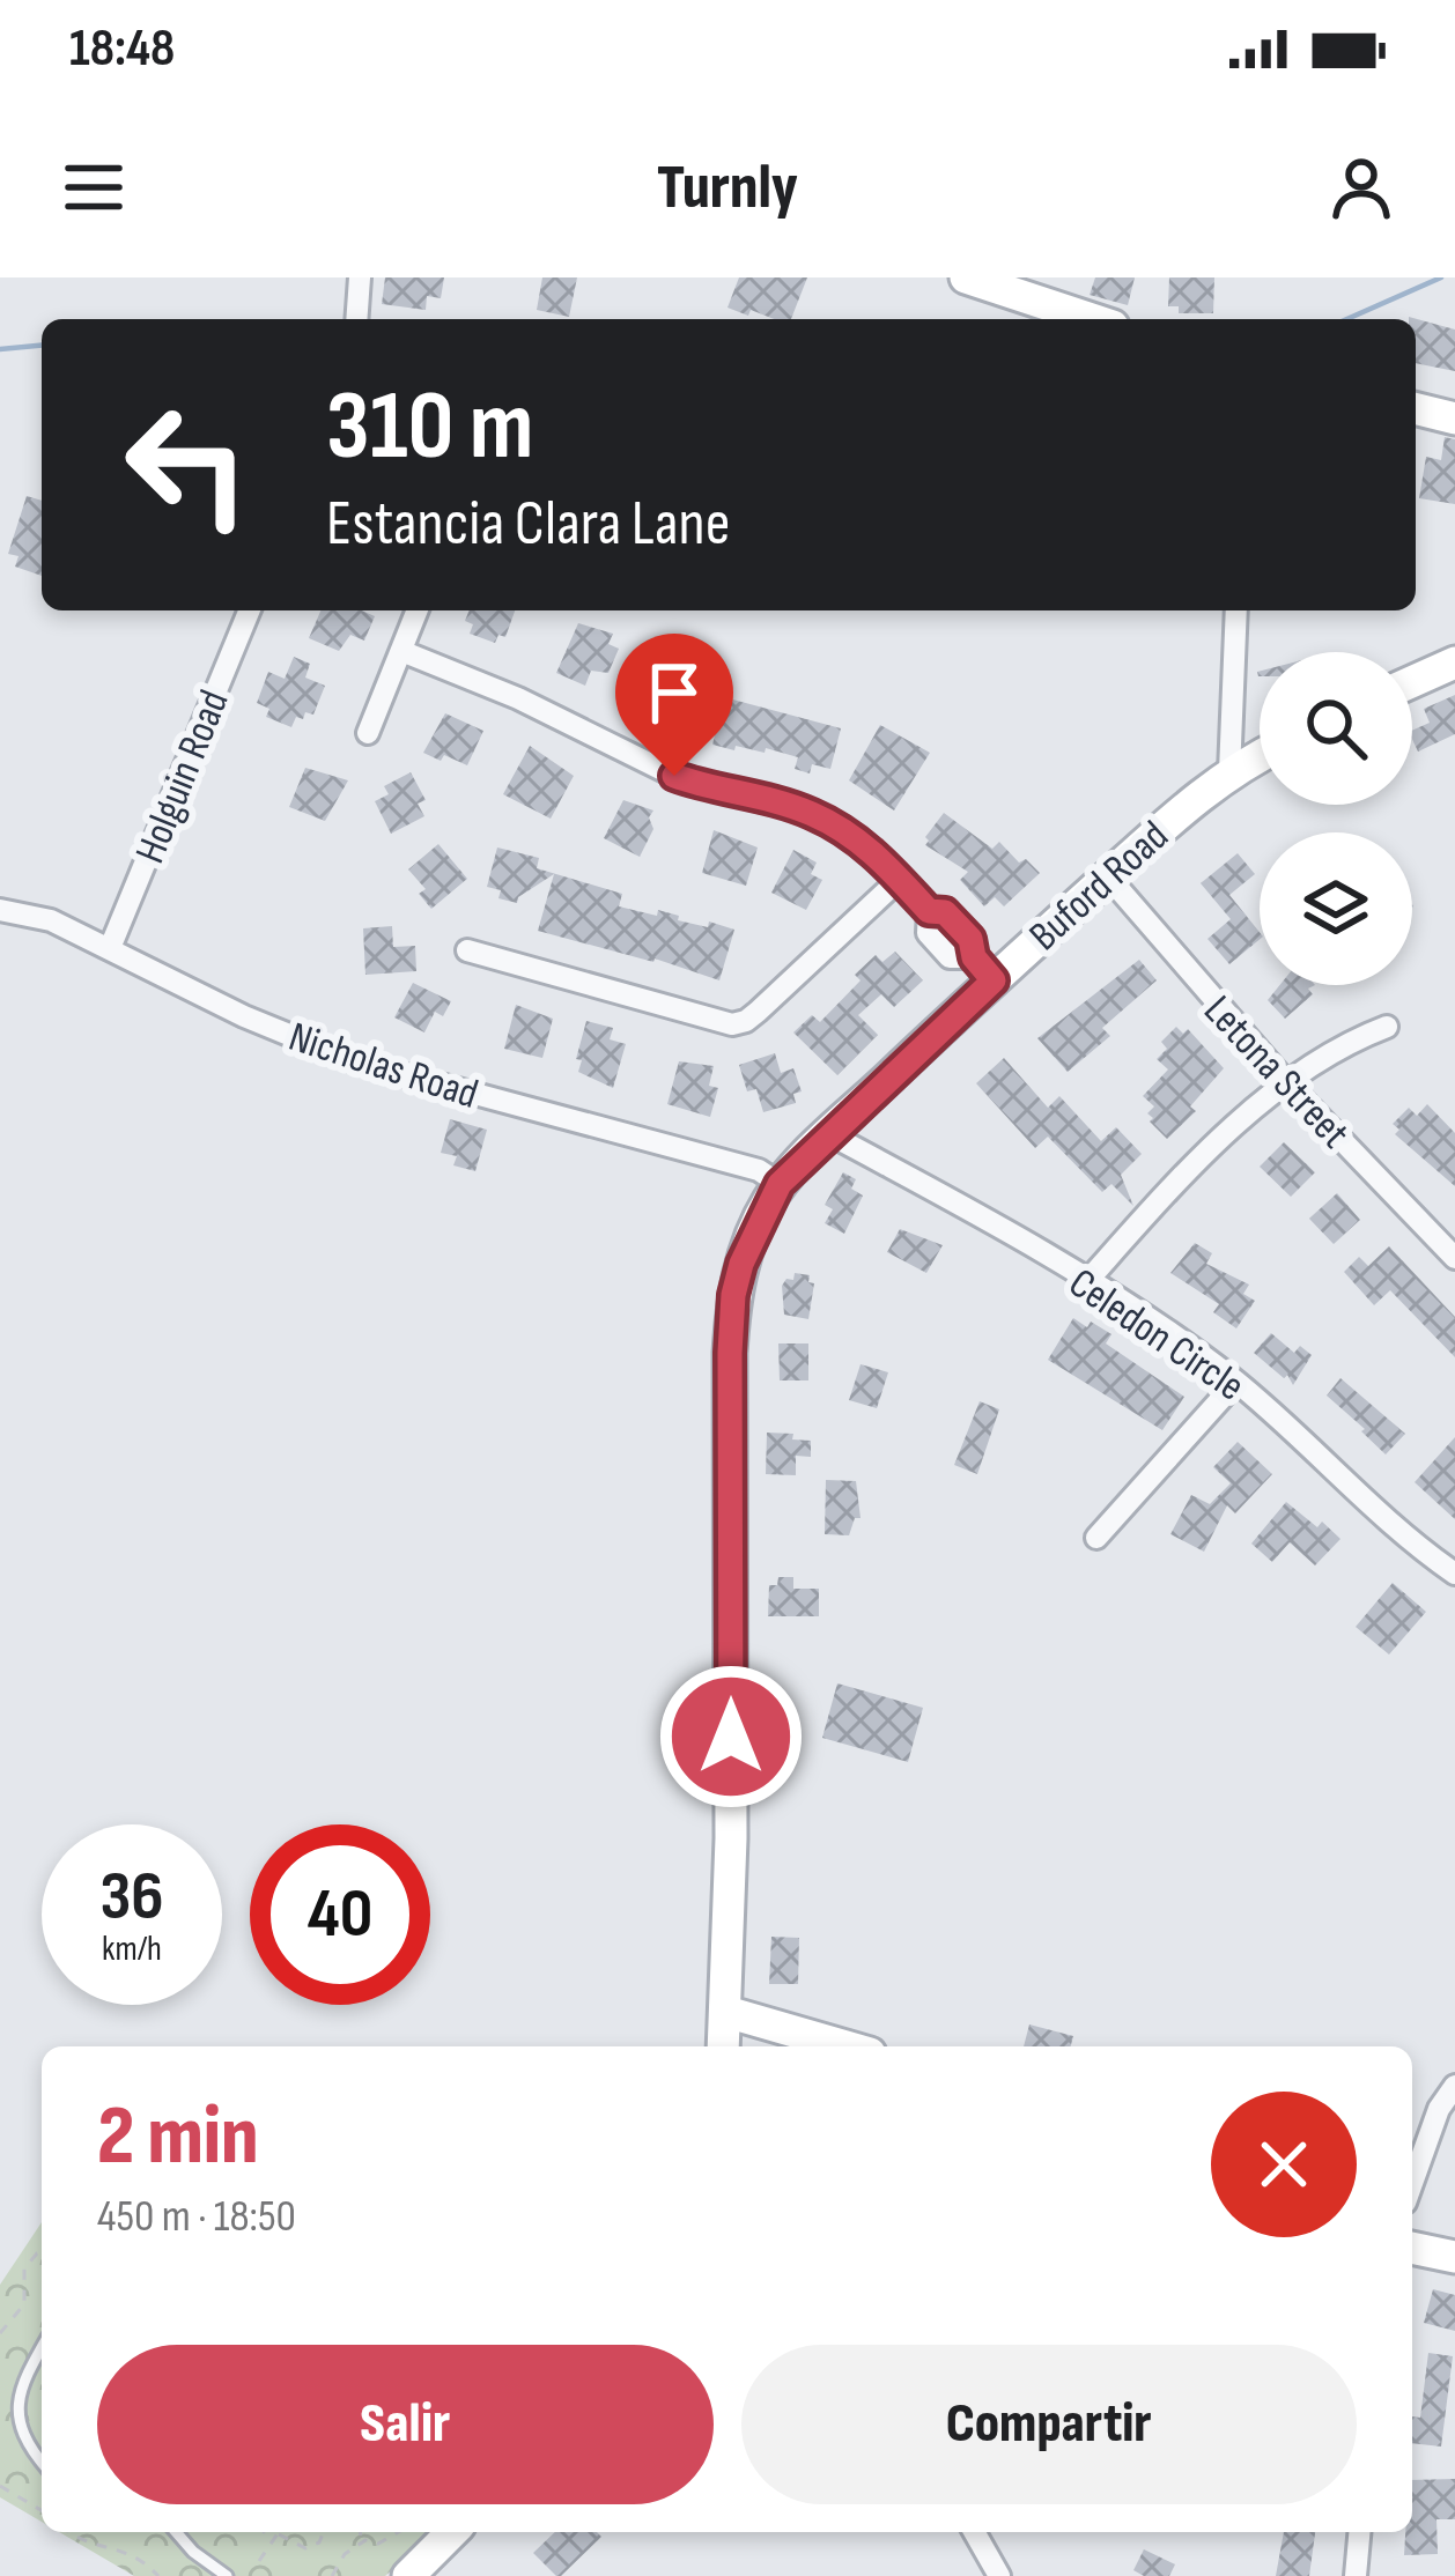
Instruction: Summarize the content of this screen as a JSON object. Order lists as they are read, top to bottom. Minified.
{"streets":{"street":["Holguin Road","Buford Road","Nicholas Road","Letona Street","Celedon Circle"]},"crossings":[["Holguin Road","Nicholas Road"],["Buford Road","Nicholas Road"],["Buford Road","Letona Street"],["Buford Road","Celedon Circle"]],"page":{"status":"18:48","header":"Turnly","turn":["310 m","Estancia Clara Lane"],"speed":"36 km/h","limit":"40","heading":["2 min","450 m · 18:50"],"buttons":["Salir","Compartir"]}}
